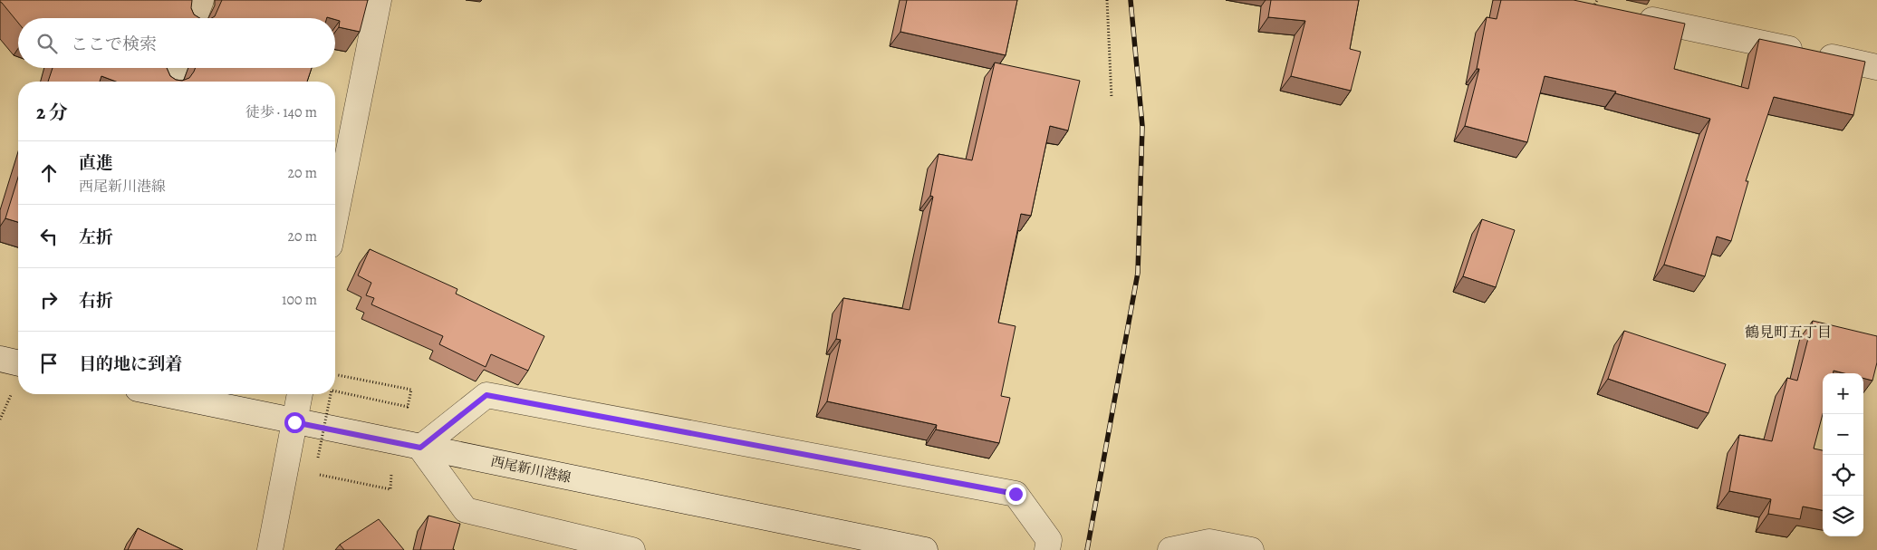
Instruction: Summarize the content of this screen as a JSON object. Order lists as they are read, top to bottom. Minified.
{"streets":{"street":["西尾新川港線"]},"districts":["鶴見町五丁目"],"page":{"search":"ここで検索","heading":["2 分","徒歩 · 140 m"],"list":[["直進","西尾新川港線","20 m"],["左折","20 m"],["右折","100 m"],"目的地に到着"],"map_buttons":["+","−"]}}
